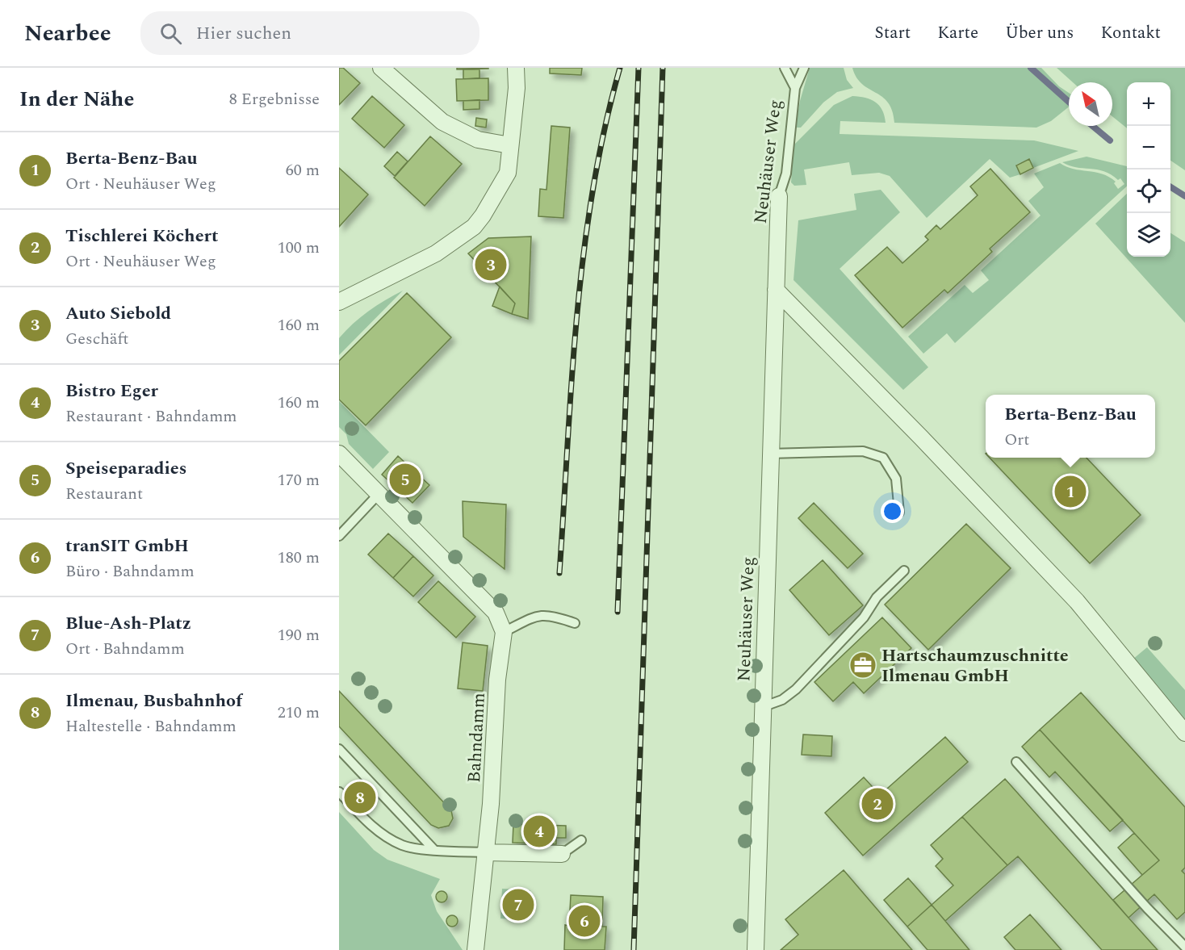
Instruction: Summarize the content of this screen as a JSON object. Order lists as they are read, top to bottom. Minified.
{"streets":{"street":["Neuhäuser Weg","Bahndamm"]},"places":{"office":["Hartschaumzuschnitte Ilmenau GmbH"]},"north":"top left","page":{"header":"Nearbee","search":"Hier suchen","nav":["Start","Karte","Über uns","Kontakt"],"heading":["In der Nähe","8 Ergebnisse"],"map_buttons":["+","−"],"list":[{"mark":"1","name":"Berta-Benz-Bau","note":"Ort · Neuhäuser Weg","value":"60 m"},{"mark":"2","name":"Tischlerei Köchert","note":"Ort · Neuhäuser Weg","value":"100 m"},{"mark":"3","name":"Auto Siebold","note":"Geschäft","value":"160 m"},{"mark":"4","name":"Bistro Eger","note":"Restaurant · Bahndamm","value":"160 m"},{"mark":"5","name":"Speiseparadies","note":"Restaurant","value":"170 m"},{"mark":"6","name":"tranSIT GmbH","note":"Büro · Bahndamm","value":"180 m"},{"mark":"7","name":"Blue-Ash-Platz","note":"Ort · Bahndamm","value":"190 m"},{"mark":"8","name":"Ilmenau, Busbahnhof","note":"Haltestelle · Bahndamm","value":"210 m"}],"pins":["3","5","1","8","2","4","7","6"],"popup":["Berta-Benz-Bau","Ort"]}}
